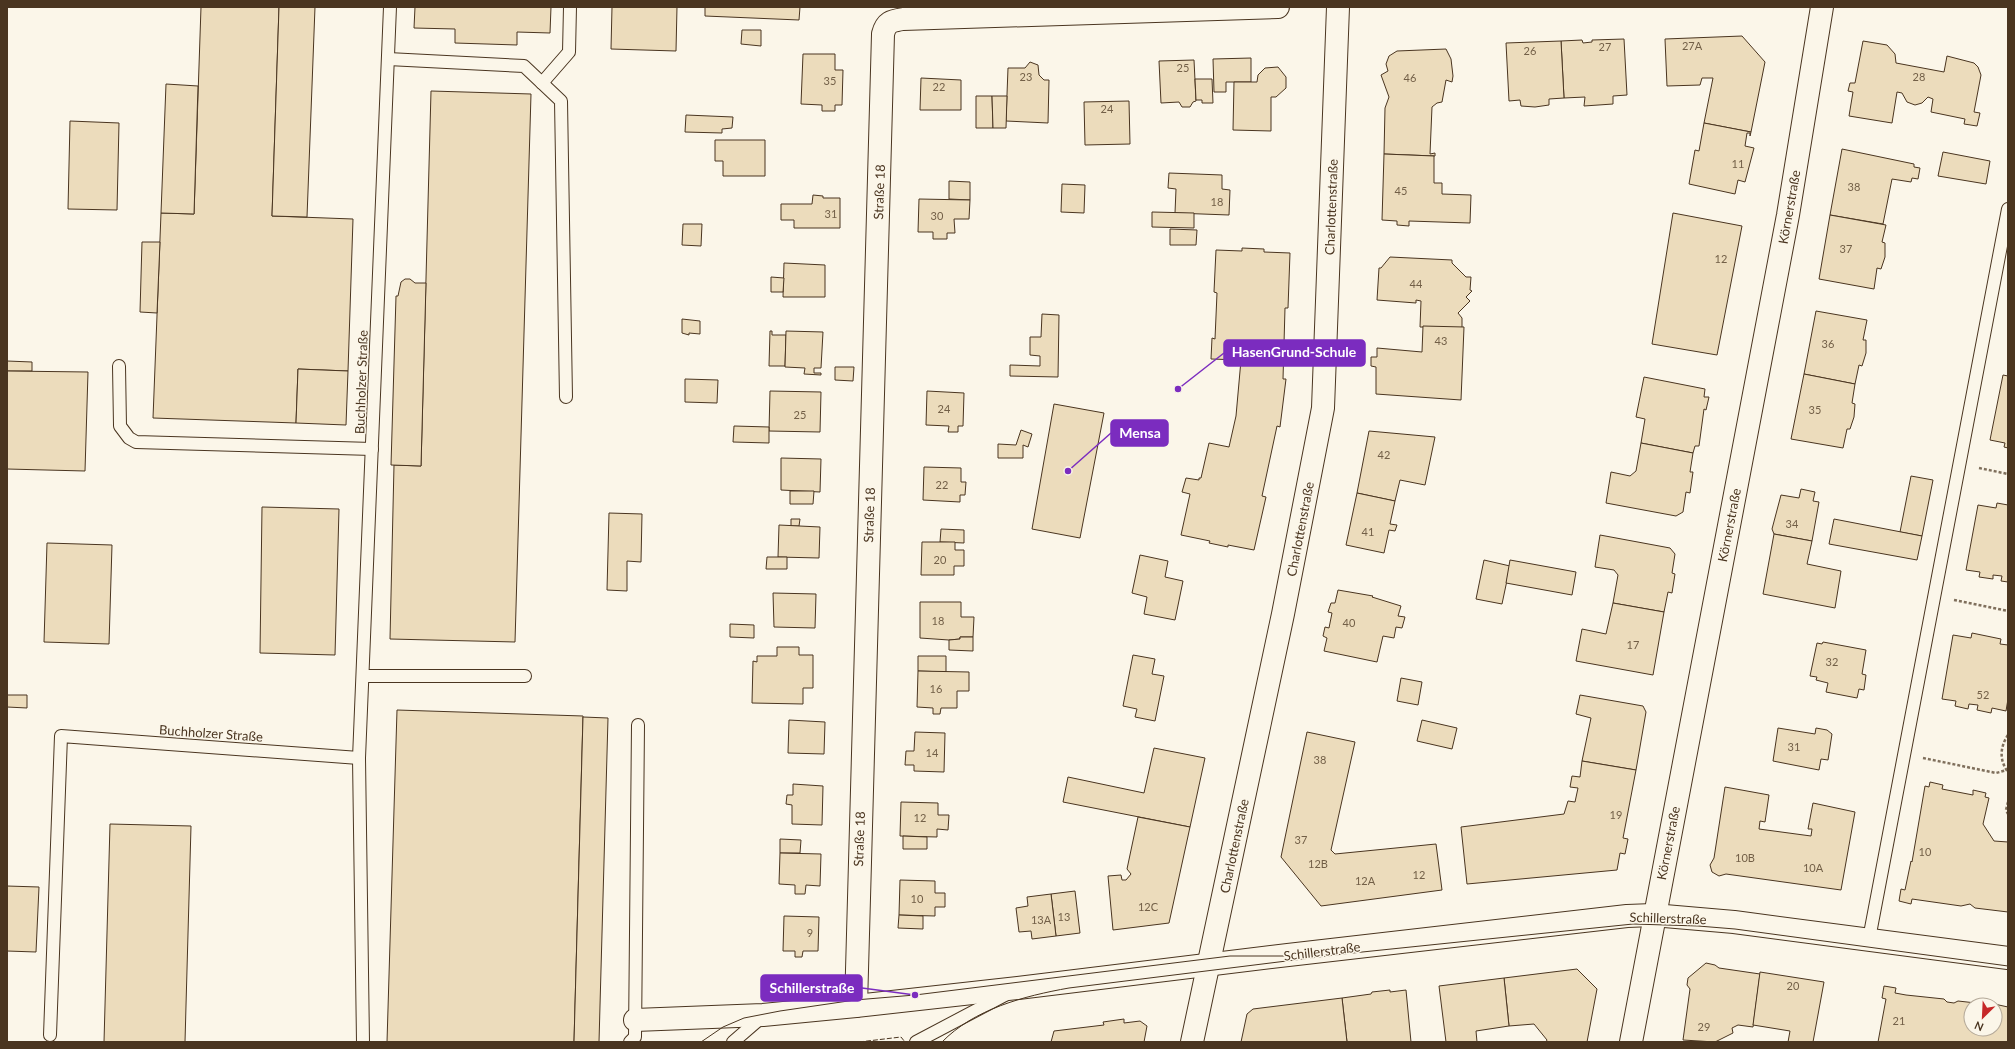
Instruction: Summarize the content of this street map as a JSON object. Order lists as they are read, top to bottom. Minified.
{"streets":{"street":["Straße 18","Charlottenstraße","Körnerstraße","Schillerstraße"],"lane":["Buchholzer Straße"]},"crossings":[["Straße 18","Schillerstraße"],["Charlottenstraße","Schillerstraße"],["Körnerstraße","Schillerstraße"]],"places":["HasenGrund-Schule","Mensa","Schillerstraße"],"house_numbers":["27A","27","26","25","23","28","46","35","22","24","11","38","45","18","31","30","37","12","44","43","36","24","35","25","42","22","34","41","20","18","40","17","32","16","52","31","14","38","19","12","37","10","10B","12B","10A","12","12A","10","12C","13","13A","9","20","21","29"],"north":"bottom left"}
